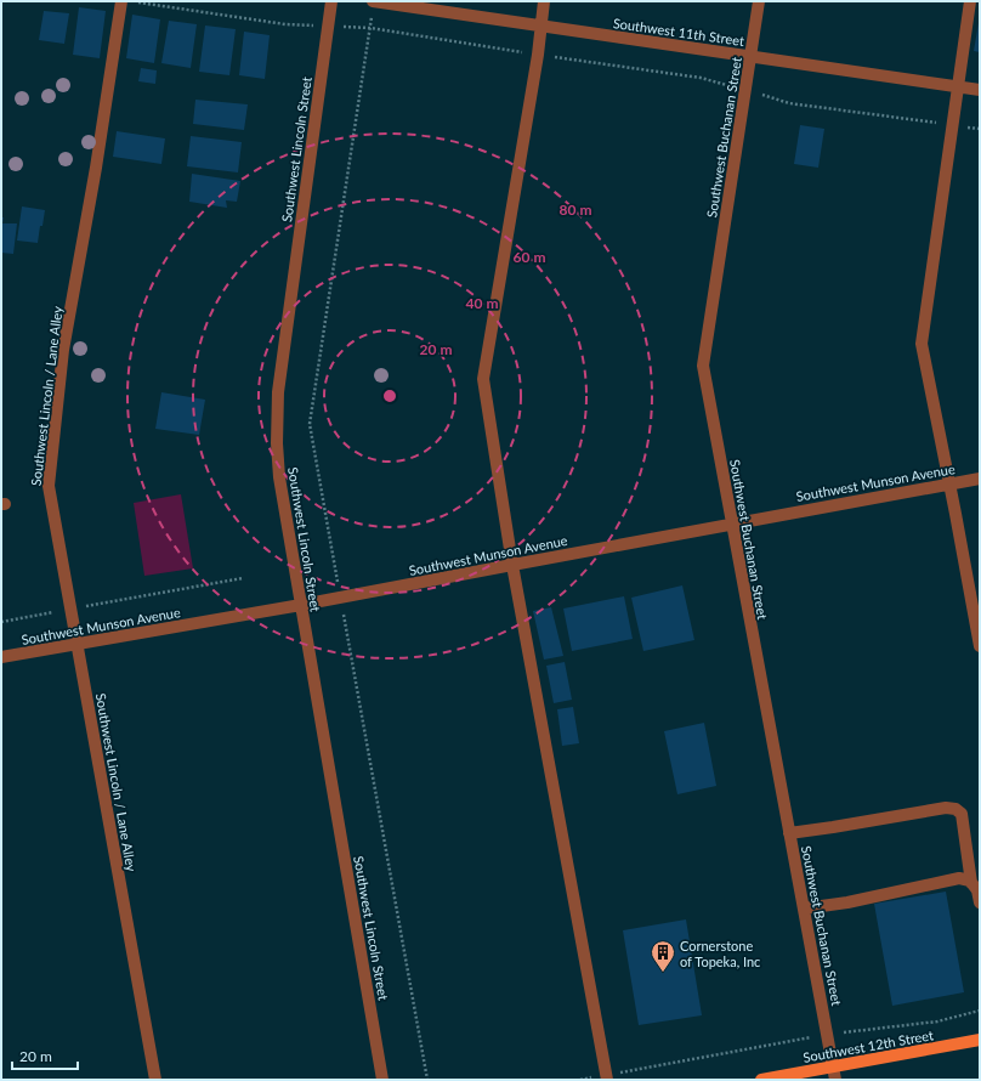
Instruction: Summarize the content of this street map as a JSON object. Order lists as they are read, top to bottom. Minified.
{"streets":{"main road":["Southwest 12th Street"],"street":["Southwest 11th Street","Southwest Buchanan Street","Southwest Lincoln Street","Southwest Lincoln / Lane Alley","Southwest Munson Avenue"]},"crossings":[["Southwest 11th Street","Southwest Buchanan Street"],["Southwest Buchanan Street","Southwest Munson Avenue"],["Southwest Buchanan Street","Southwest 12th Street"],["Southwest Lincoln Street","Southwest Munson Avenue"],["Southwest Lincoln / Lane Alley","Southwest Munson Avenue"]],"places":{"building":["Cornerstone of Topeka, Inc"]},"scale_bar":"20 m","rings":["80 m","60 m","40 m","20 m"]}
